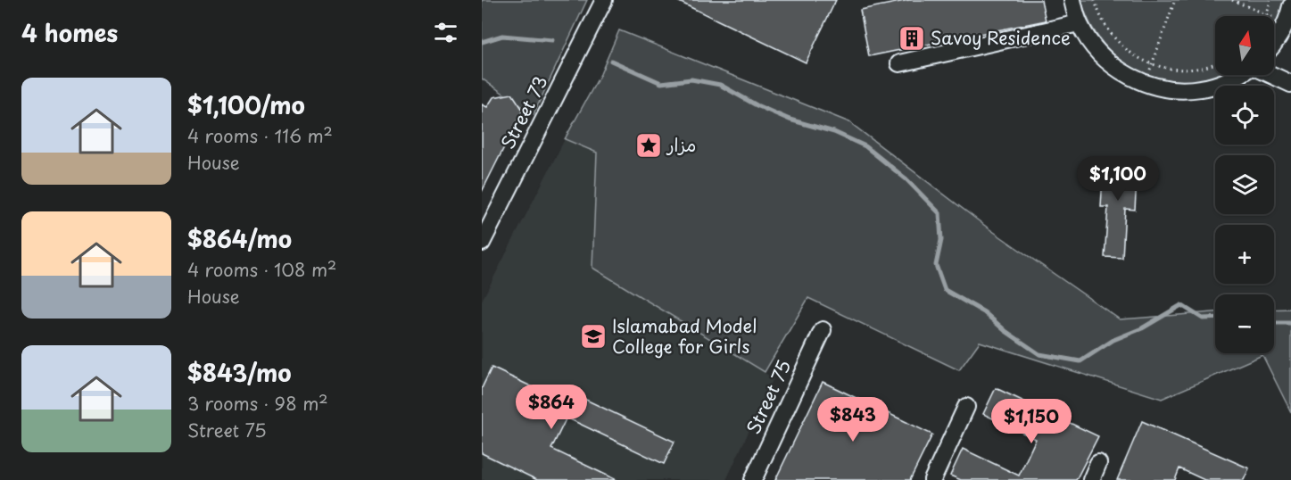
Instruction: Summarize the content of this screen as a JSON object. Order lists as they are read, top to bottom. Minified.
{"streets":{"street":["Street 73","Street 75"]},"places":{"building":["Savoy Residence"],"place":["مزار"],"school or university":["Islamabad Model College for Girls"]},"north":"top","page":{"heading":"4 homes","map_buttons":["+","−"],"list":[{"name":"$1,100/mo","note":"4 rooms · 116 m² · House"},{"name":"$864/mo","note":"4 rooms · 108 m² · House"},{"name":"$843/mo","note":"3 rooms · 98 m² · Street 75"}],"price":["$1,100","$864","$843","$1,150"]}}
